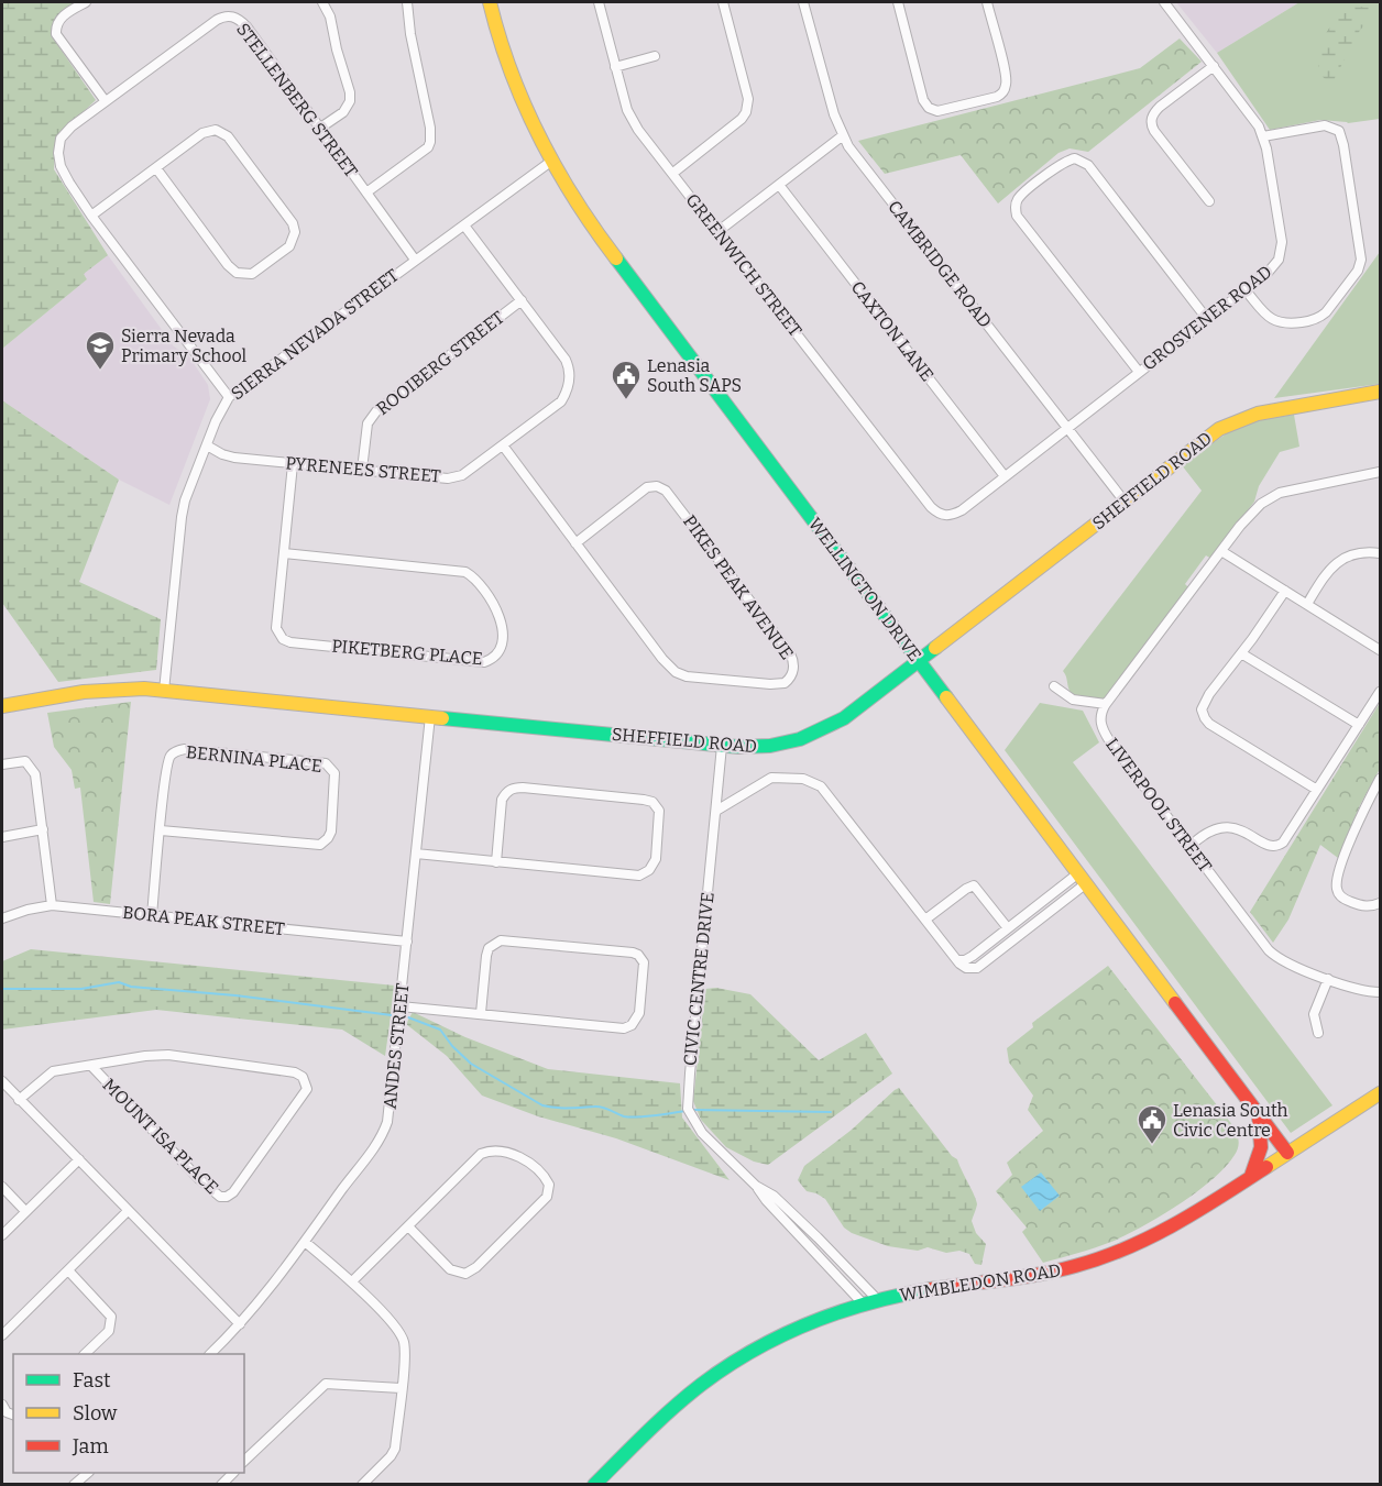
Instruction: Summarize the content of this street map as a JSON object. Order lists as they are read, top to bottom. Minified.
{"streets":{"street":["STELLENBERG STREET","CAMBRIDGE ROAD","GREENWICH STREET","GROSVENER ROAD","CAXTON LANE","SIERRA NEVADA STREET","ROOIBERG STREET","PYRENEES STREET","SHEFFIELD ROAD","PIKES PEAK AVENUE","WELLINGTON DRIVE","PIKETBERG PLACE","BERNINA PLACE","LIVERPOOL STREET","BORA PEAK STREET","CIVIC CENTRE DRIVE","ANDES STREET","MOUNT ISA PLACE","WIMBLEDON ROAD"]},"crossings":[["STELLENBERG STREET","SIERRA NEVADA STREET"],["CAMBRIDGE ROAD","GROSVENER ROAD"],["CAMBRIDGE ROAD","SHEFFIELD ROAD"],["GREENWICH STREET","GROSVENER ROAD"],["GROSVENER ROAD","CAXTON LANE"],["SIERRA NEVADA STREET","PYRENEES STREET"],["SIERRA NEVADA STREET","SHEFFIELD ROAD"],["SIERRA NEVADA STREET","WELLINGTON DRIVE"],["ROOIBERG STREET","PYRENEES STREET"],["PYRENEES STREET","PIKES PEAK AVENUE"],["PYRENEES STREET","PIKETBERG PLACE"],["SHEFFIELD ROAD","WELLINGTON DRIVE"],["SHEFFIELD ROAD","CIVIC CENTRE DRIVE"],["SHEFFIELD ROAD","ANDES STREET"],["WELLINGTON DRIVE","WIMBLEDON ROAD"],["BERNINA PLACE","BORA PEAK STREET"],["BORA PEAK STREET","ANDES STREET"],["CIVIC CENTRE DRIVE","WIMBLEDON ROAD"]],"places":{"school or university":["Sierra Nevada Primary School"],"public building":["Lenasia South SAPS","Lenasia South Civic Centre"]},"legend":["Fast","Slow","Jam"]}
